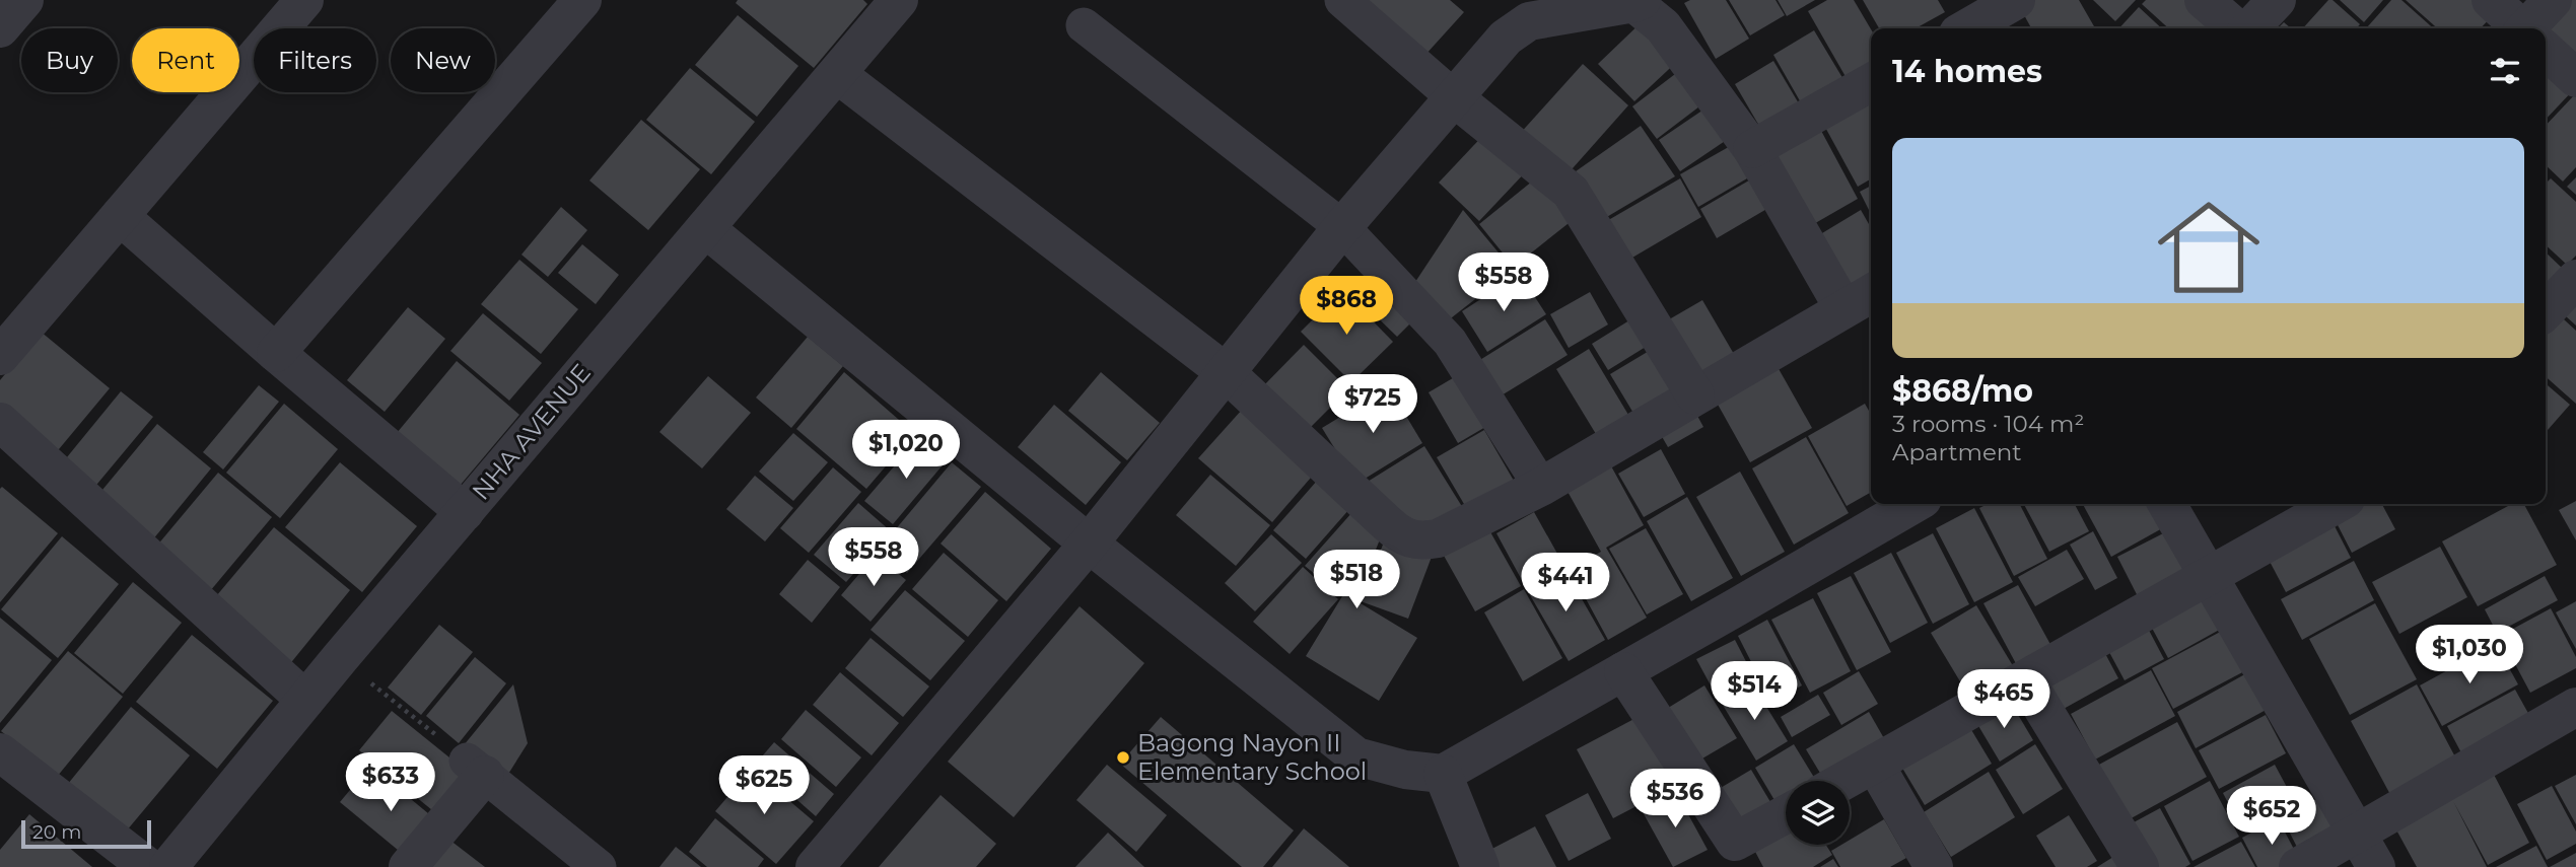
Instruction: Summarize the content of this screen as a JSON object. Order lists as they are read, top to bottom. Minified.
{"streets":{"street":["NHA AVENUE"]},"places":["Bagong Nayon II Elementary School"],"scale_bar":"20 m","page":{"chip":["Buy","Rent","Filters","New"],"heading":"14 homes","list":[{"name":"$868/mo","note":"3 rooms · 104 m² · Apartment"}],"price":["$558","$868","$725","$1,020","$558","$518","$441","$1,030","$514","$465","$633","$625","$536","$652"],"scale":"20 m"}}
